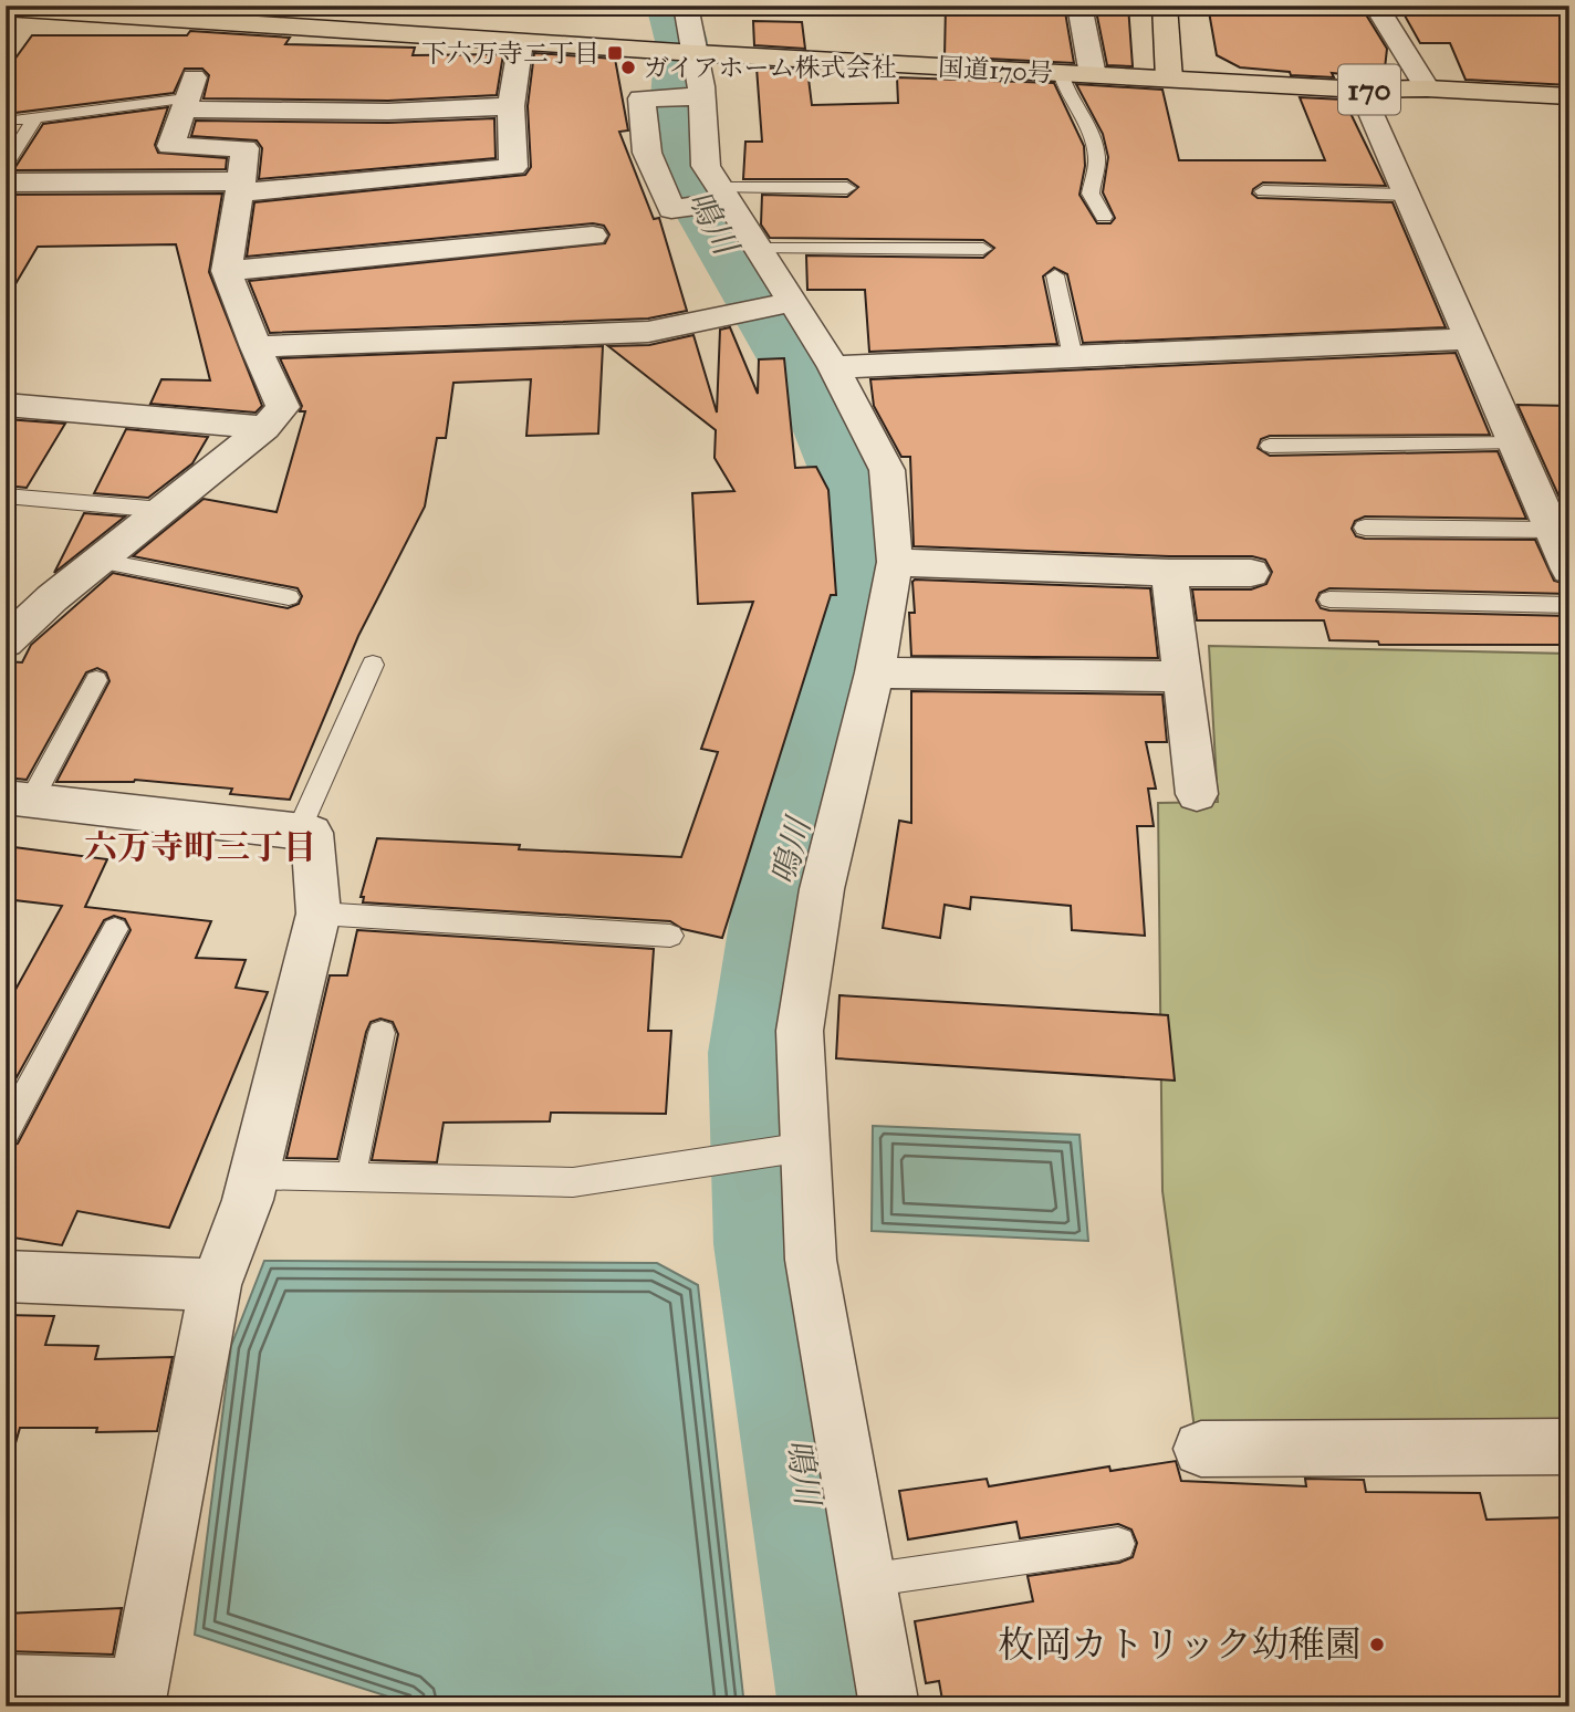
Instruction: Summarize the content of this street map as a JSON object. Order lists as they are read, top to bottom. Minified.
{"streets":{"main road":["国道170号","170"]},"districts":["六万寺町三丁目"],"water":["鳴川"],"places":{"transit":["下六万寺二丁目"],"other":["ガイアホーム株式会社","枚岡カトリック幼稚園"]}}
